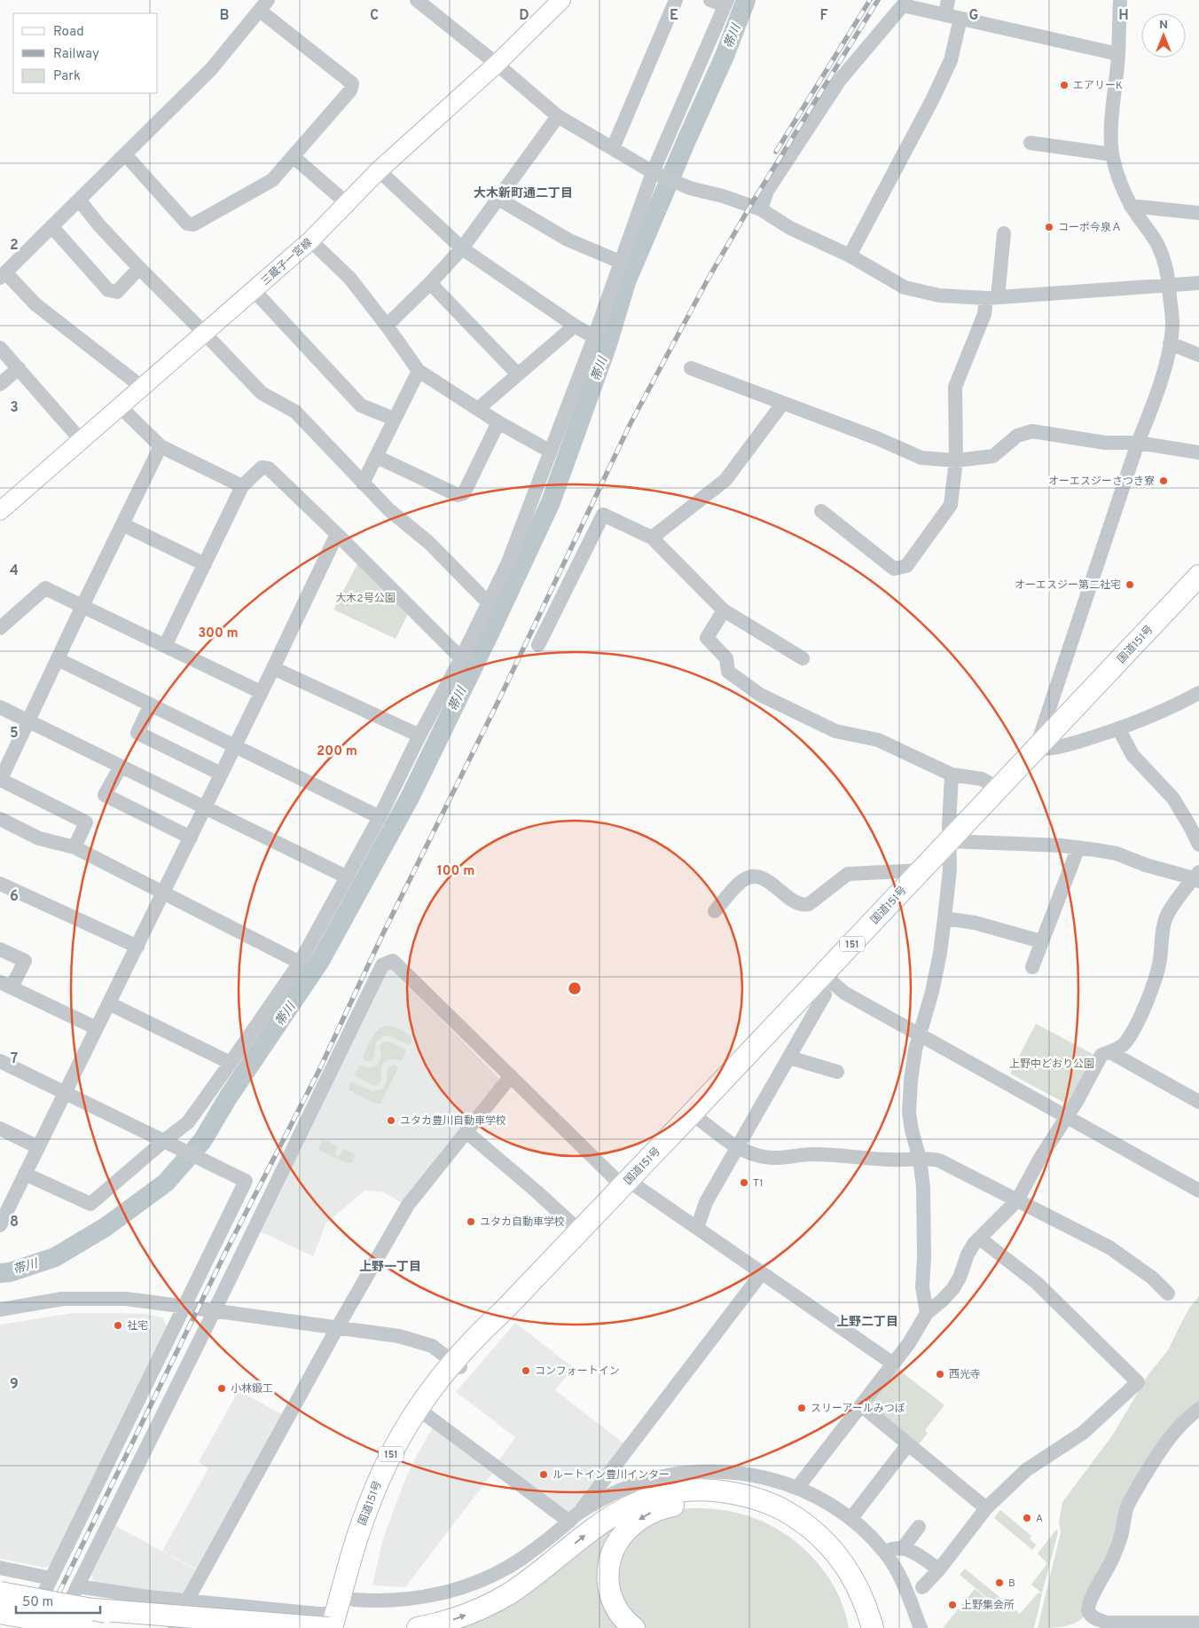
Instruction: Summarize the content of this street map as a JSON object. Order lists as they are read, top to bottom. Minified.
{"streets":{"highway":["国道151号","151"],"main road":["三蔵子一宮線"]},"districts":["大木新町通二丁目","上野一丁目","上野二丁目"],"water":["帯川"],"parks":["大木2号公園","上野中どおり公園"],"places":["エアリーK","コーポ今泉Ａ","オーエスジーさつき寮","オーエスジー第二社宅","ユタカ豊川自動車学校","T1","ユタカ自動車学校","社宅","コンフォートイン","西光寺","小林鍛工","スリーアールみつぼ","ルートイン豊川インター","A","B","上野集会所"],"legend":["Road","Railway","Park"],"scale_bar":"50 m","north":"top","grid":{"columns":["B","C","D","E","F","G","H"],"rows":["2","3","4","5","6","7","8","9"]},"rings":["300 m","200 m","100 m"]}
